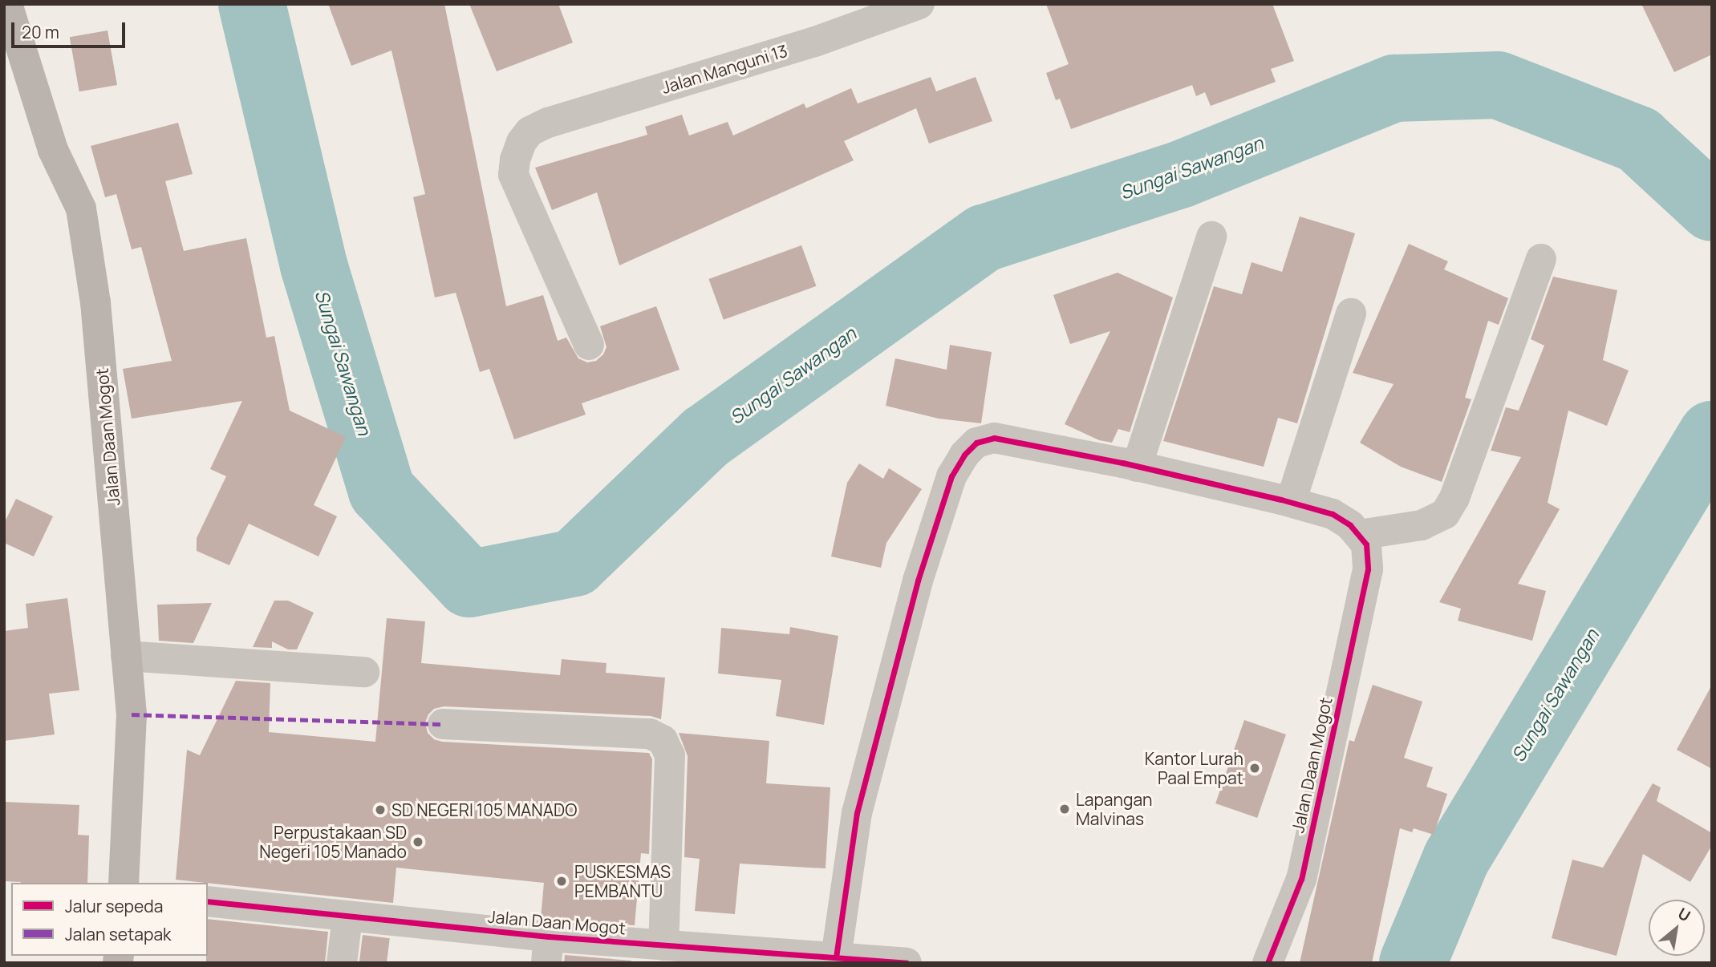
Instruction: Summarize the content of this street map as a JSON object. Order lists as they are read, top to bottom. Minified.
{"streets":{"main road":["Jalan Daan Mogot"],"street":["Jalan Manguni 13"]},"water":["Sungai Sawangan"],"places":["Kantor Lurah Paal Empat","Lapangan Malvinas","SD NEGERI 105 MANADO","Perpustakaan SD Negeri 105 Manado","PUSKESMAS PEMBANTU"],"legend":["Jalur sepeda","Jalan setapak"],"scale_bar":"20 m","north":"top right"}
